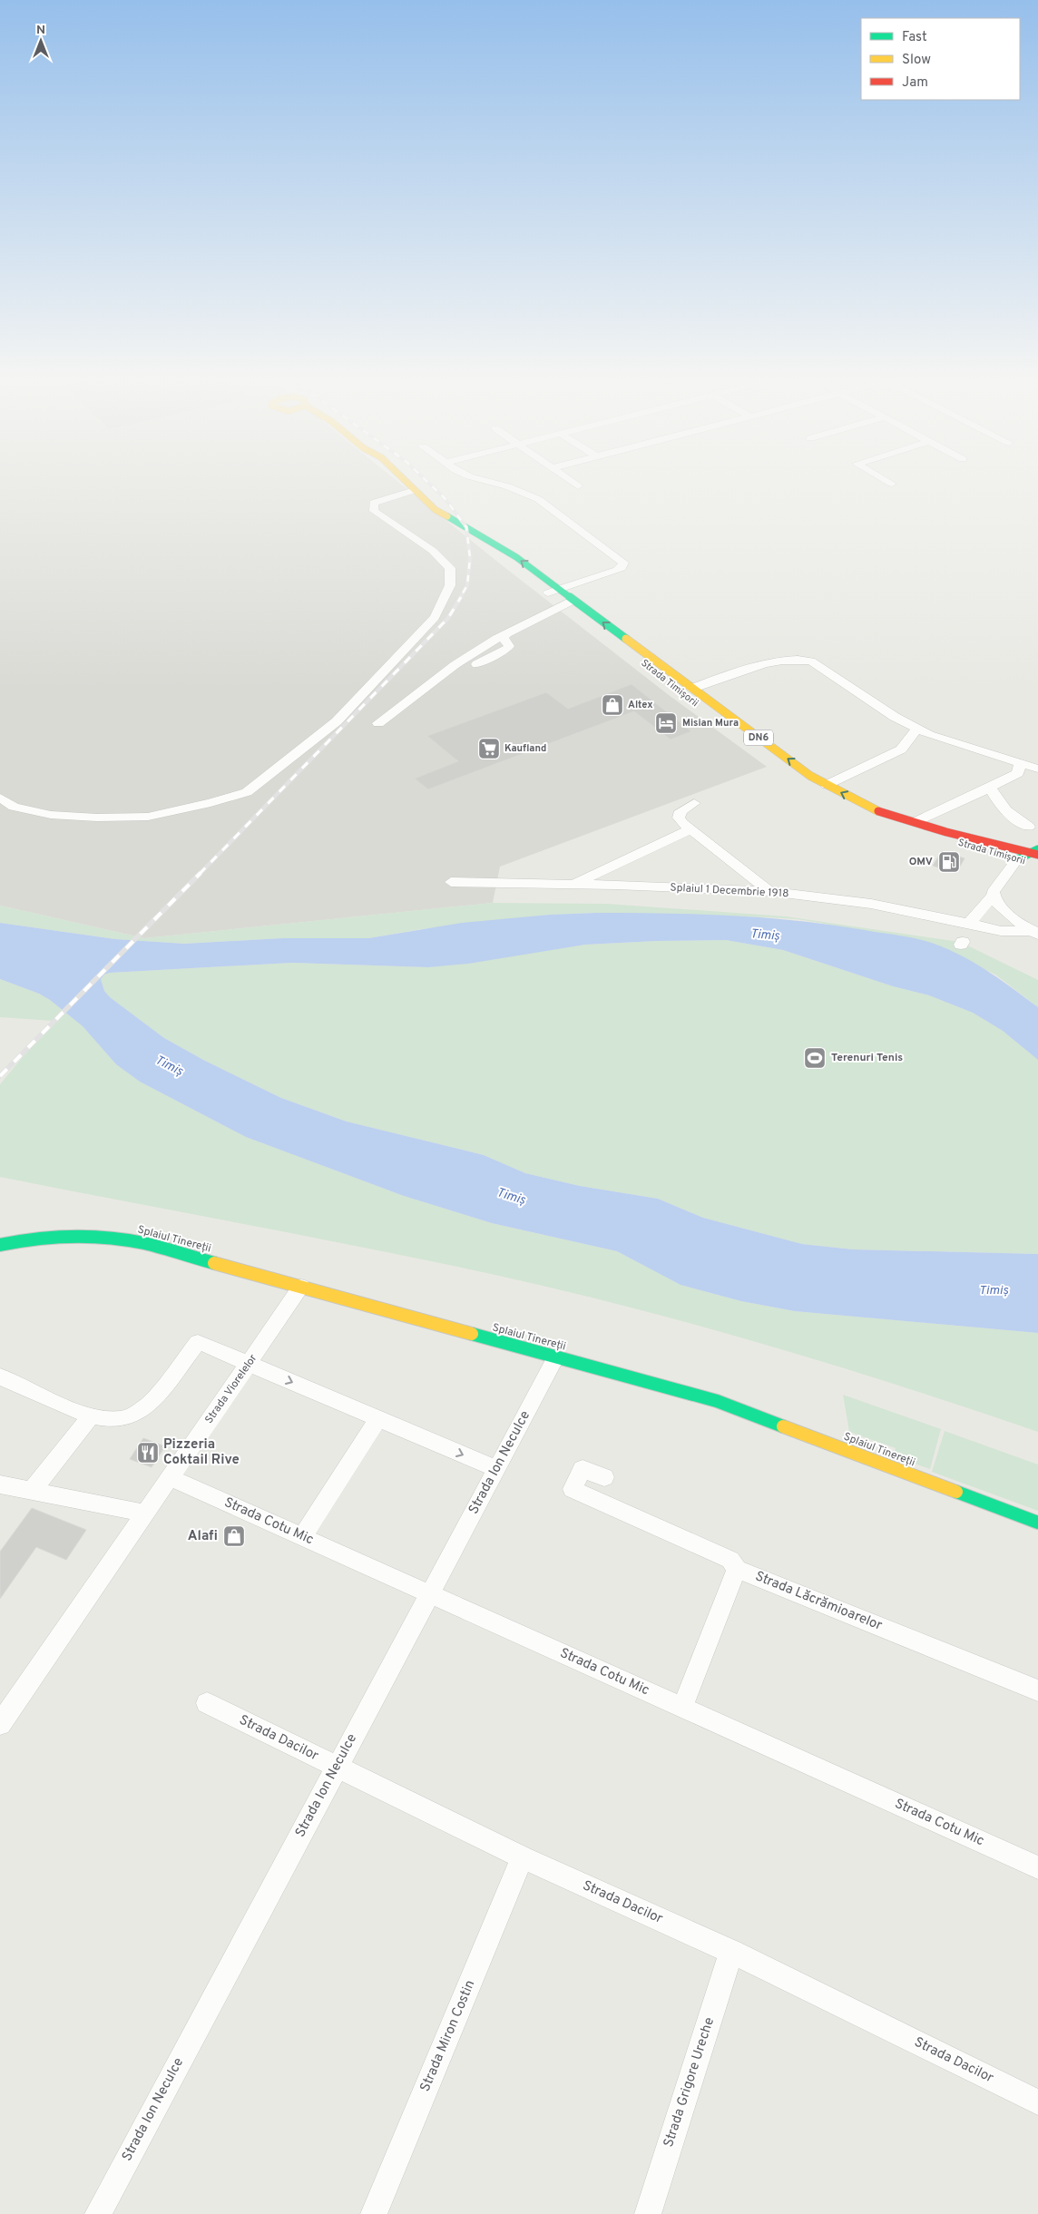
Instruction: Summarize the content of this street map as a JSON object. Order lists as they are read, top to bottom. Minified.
{"streets":{"main road":["Strada Timișorii","DN6","Splaiul Tinereții"],"street":["Splaiul 1 Decembrie 1918","Strada Viorelelor","Strada Ion Neculce","Strada Cotu Mic","Strada Lăcrămioarelor","Strada Dacilor","Strada Miron Costin","Strada Grigore Ureche"]},"crossings":[["Splaiul Tinereții","Strada Viorelelor"],["Splaiul Tinereții","Strada Ion Neculce"],["Strada Viorelelor","Strada Cotu Mic"],["Strada Ion Neculce","Strada Cotu Mic"],["Strada Ion Neculce","Strada Dacilor"],["Strada Dacilor","Strada Miron Costin"],["Strada Dacilor","Strada Grigore Ureche"]],"water":["Timiș"],"places":{"shop":["Altex","Alafi"],"hotel":["Misian Mura"],"supermarket":["Kaufland"],"fuel station":["OMV"],"sports":["Terenuri Tenis"],"restaurant":["Pizzeria Coktail Rive"]},"legend":["Fast","Slow","Jam"],"north":"top"}
